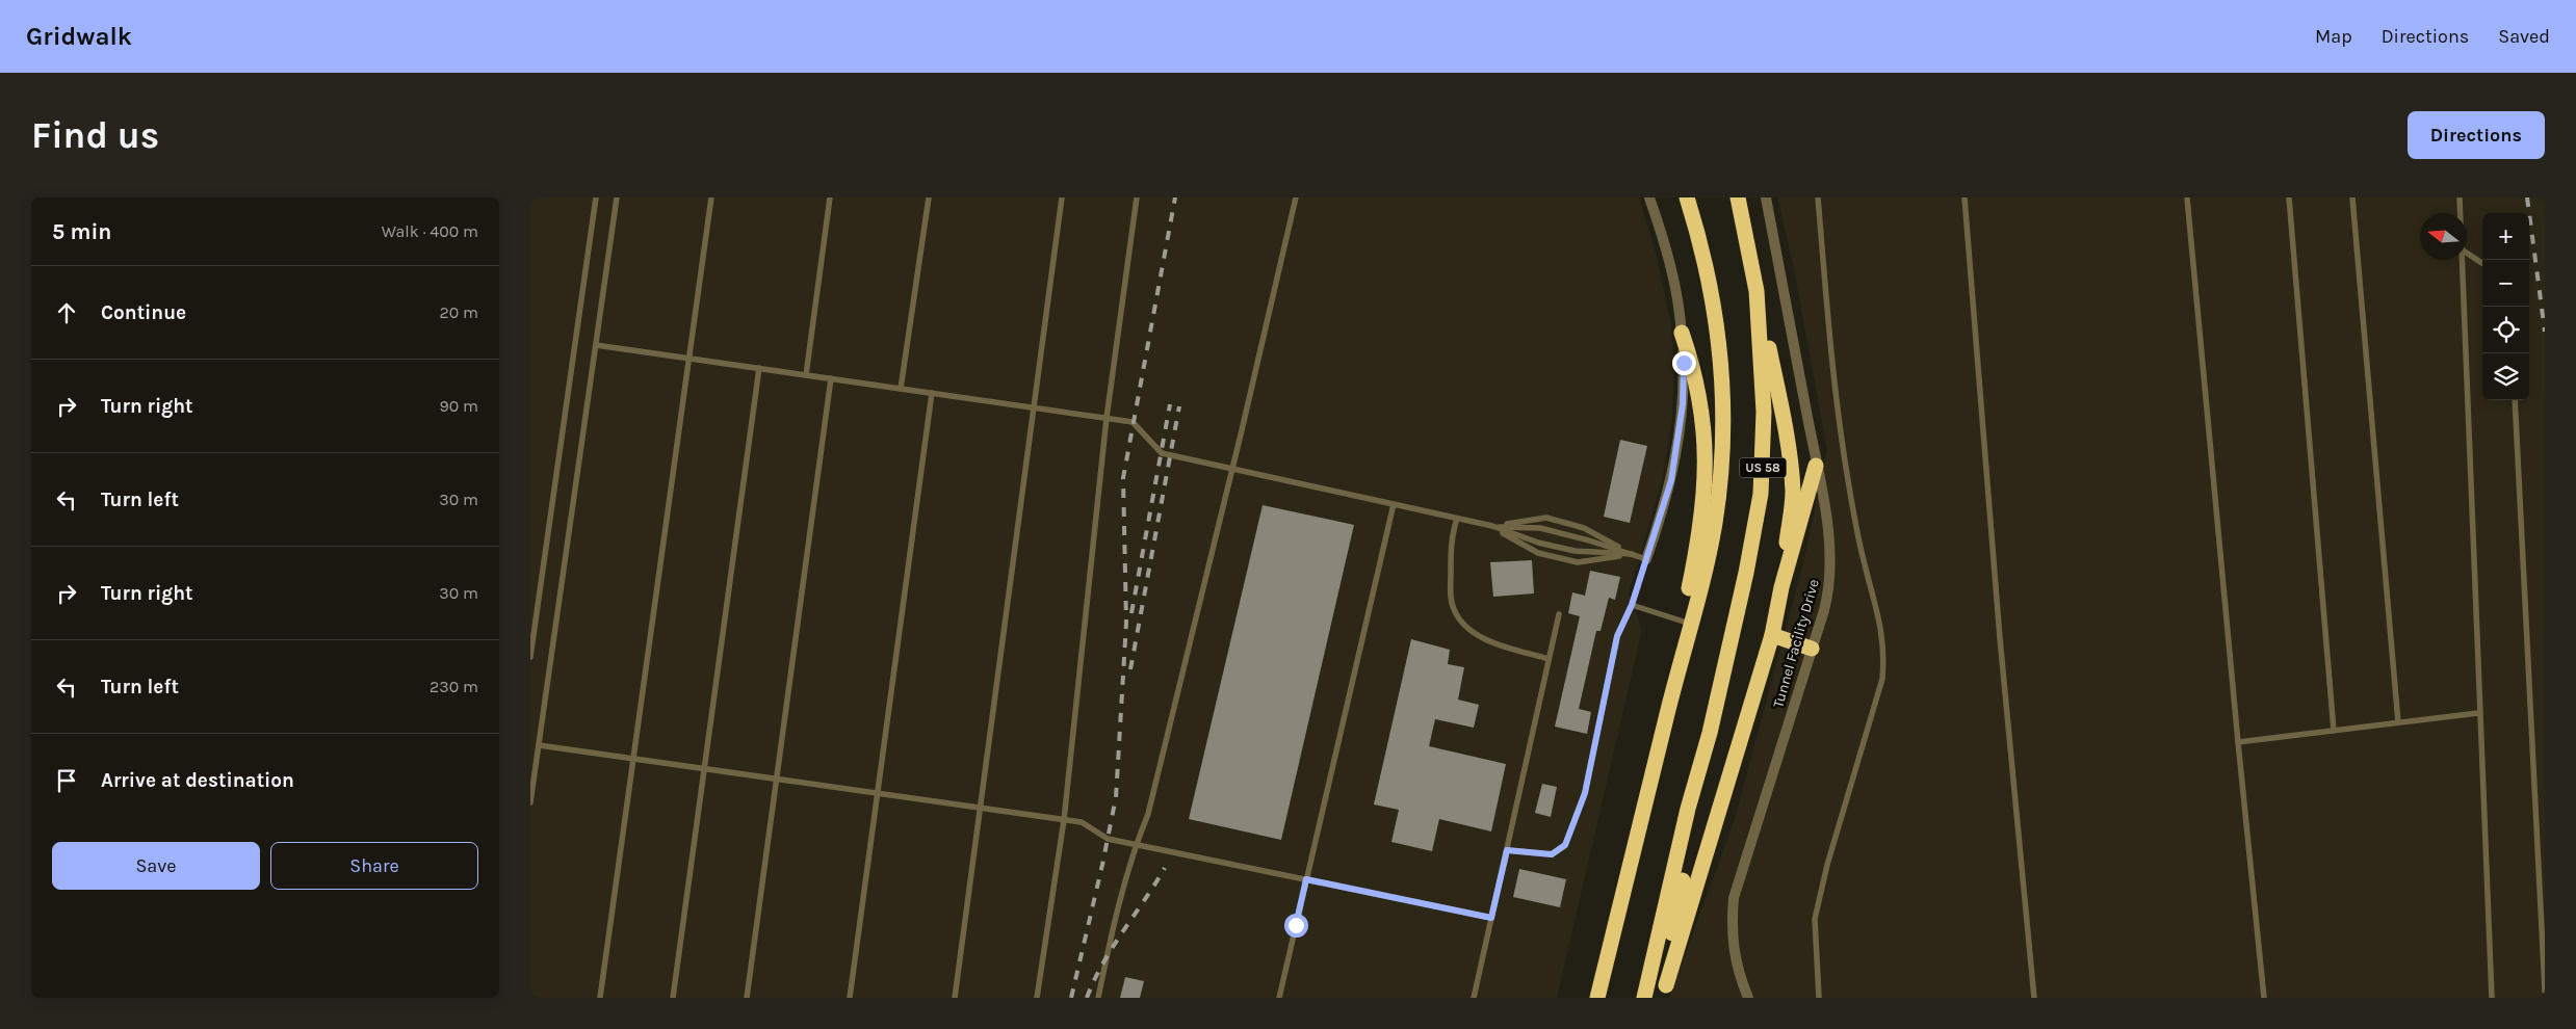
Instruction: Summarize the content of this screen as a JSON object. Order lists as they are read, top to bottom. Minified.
{"streets":{"highway":["US 58"],"street":["Tunnel Facility Drive"]},"north":"left","page":{"header":"Gridwalk","nav":["Map","Directions","Saved"],"buttons":["Directions",["Save","Share"]],"title":"Find us","heading":["5 min","Walk · 400 m"],"map_buttons":["+","−"],"list":[["Continue","20 m"],["Turn right","90 m"],["Turn left","30 m"],["Turn right","30 m"],["Turn left","230 m"],"Arrive at destination"]}}
